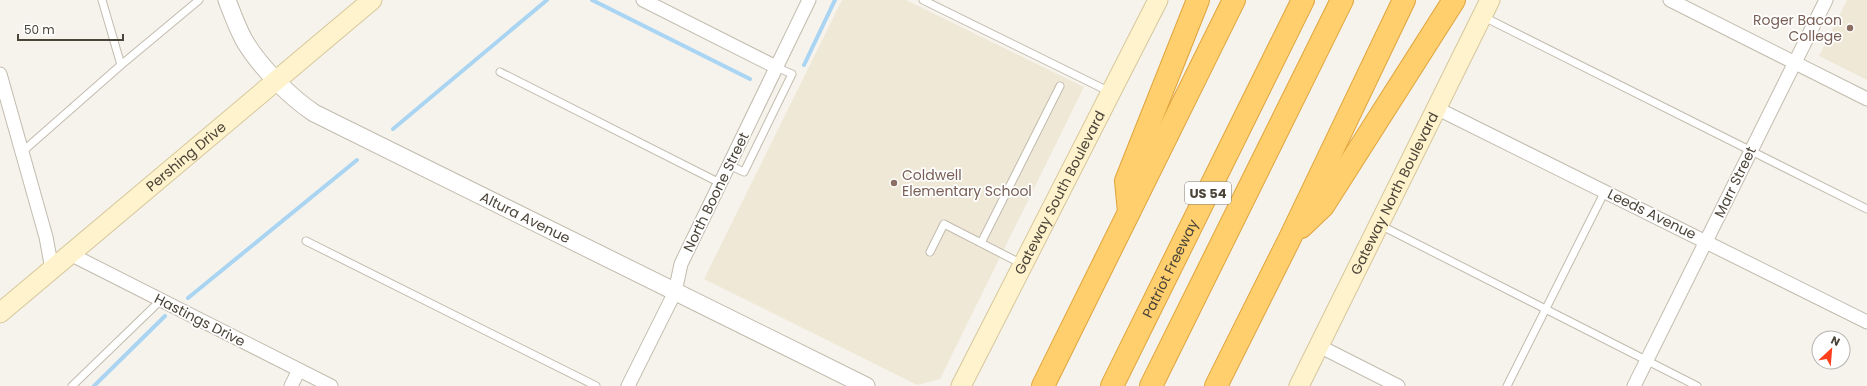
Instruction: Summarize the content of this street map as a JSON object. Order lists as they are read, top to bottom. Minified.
{"streets":{"highway":["US 54","Patriot Freeway"],"main road":["Pershing Drive","Gateway South Boulevard","Gateway North Boulevard"],"street":["Marr Street","North Boone Street","Leeds Avenue","Altura Avenue","Hastings Drive"]},"crossings":[["Pershing Drive","Altura Avenue"],["Pershing Drive","Hastings Drive"],["Marr Street","Leeds Avenue"],["North Boone Street","Altura Avenue"],["Gateway North Boulevard","Leeds Avenue"]],"places":["Roger Bacon College","Coldwell Elementary School"],"scale_bar":"50 m","north":"top right"}
